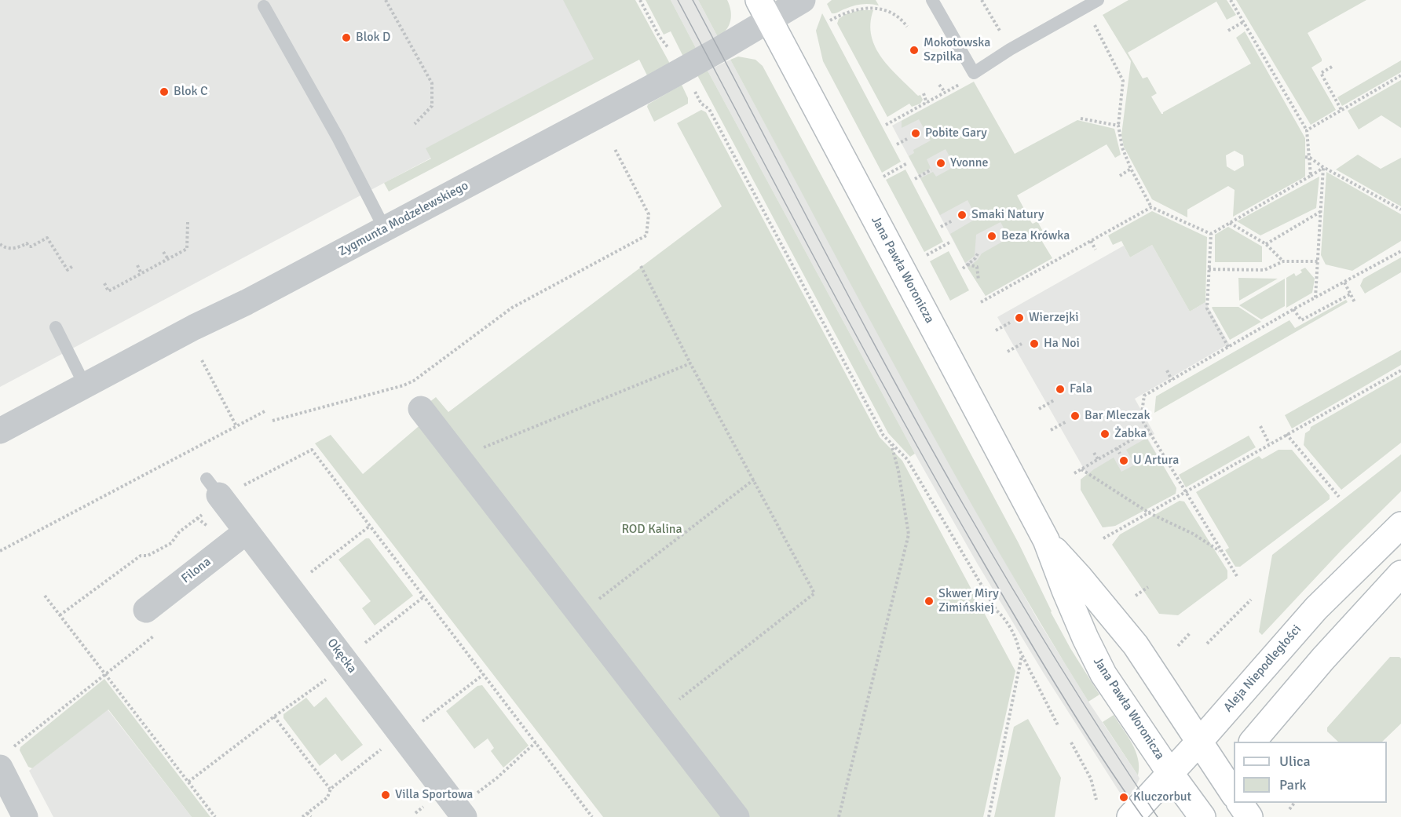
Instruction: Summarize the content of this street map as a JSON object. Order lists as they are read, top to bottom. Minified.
{"streets":{"street":["Zygmunta Modzelewskiego","Jana Pawła Woronicza","Filona","Okęcka","Aleja Niepodległości"]},"crossings":[["Zygmunta Modzelewskiego","Jana Pawła Woronicza"],["Jana Pawła Woronicza","Aleja Niepodległości"],["Filona","Okęcka"]],"parks":["ROD Kalina"],"places":["Blok D","Mokotowska Szpilka","Blok C","Pobite Gary","Yvonne","Smaki Natury","Beza Krówka","Wierzejki","Ha Noi","Fala","Bar Mleczak","Żabka","U Artura","Skwer Miry Zimińskiej","Villa Sportowa","Kluczorbut"],"legend":["Ulica","Park"]}
